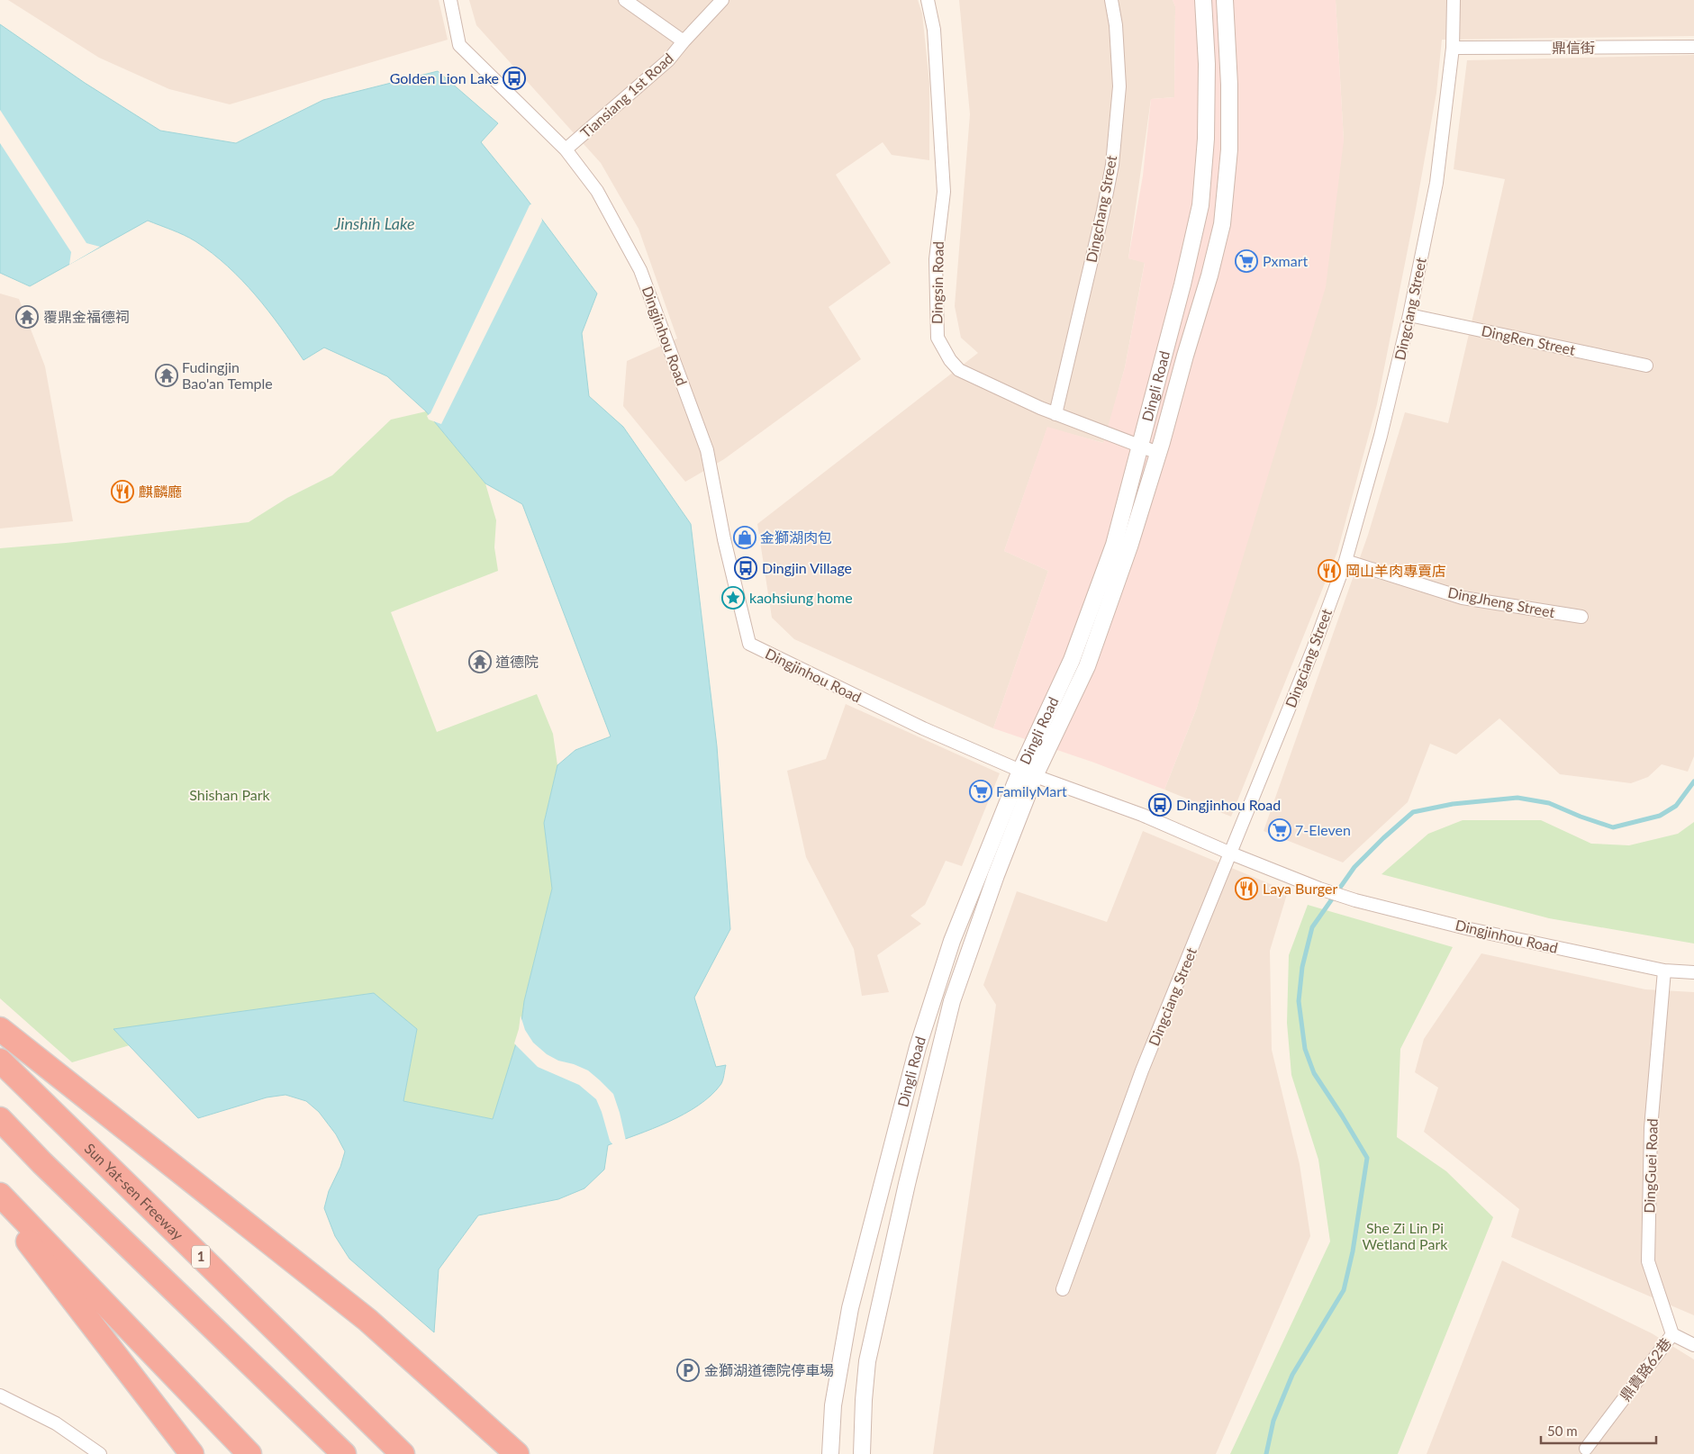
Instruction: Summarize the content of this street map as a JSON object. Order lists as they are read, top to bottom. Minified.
{"streets":{"highway":["Sun Yat-sen Freeway","1"],"street":["鼎信街","Tiansiang 1st Road","Dingchang Street","Dingsin Road","Dingciang Street","Dingjinhou Road","DingRen Street","Dingli Road","DingJheng Street","DingGuei Road","鼎貴路62巷"]},"crossings":[["鼎信街","Dingciang Street"],["Tiansiang 1st Road","Dingjinhou Road"],["Dingchang Street","Dingsin Road"],["Dingsin Road","Dingli Road"],["Dingciang Street","Dingjinhou Road"],["Dingciang Street","DingRen Street"],["Dingciang Street","DingJheng Street"],["Dingjinhou Road","Dingli Road"],["Dingjinhou Road","DingGuei Road"],["DingGuei Road","鼎貴路62巷"]],"water":["Jinshih Lake"],"parks":["Shishan Park","She Zi Lin Pi Wetland Park"],"places":{"bus stop":["Golden Lion Lake","Dingjin Village","Dingjinhou Road"],"supermarket":["Pxmart","FamilyMart","7-Eleven"],"temple":["覆鼎金福德祠","Fudingjin Bao'an Temple","道德院"],"restaurant":["麒麟廳","岡山羊肉專賣店","Laya Burger"],"shop":["金獅湖肉包"],"place":["kaohsiung home"],"parking":["金獅湖道德院停車場"]},"scale_bar":"50 m"}
